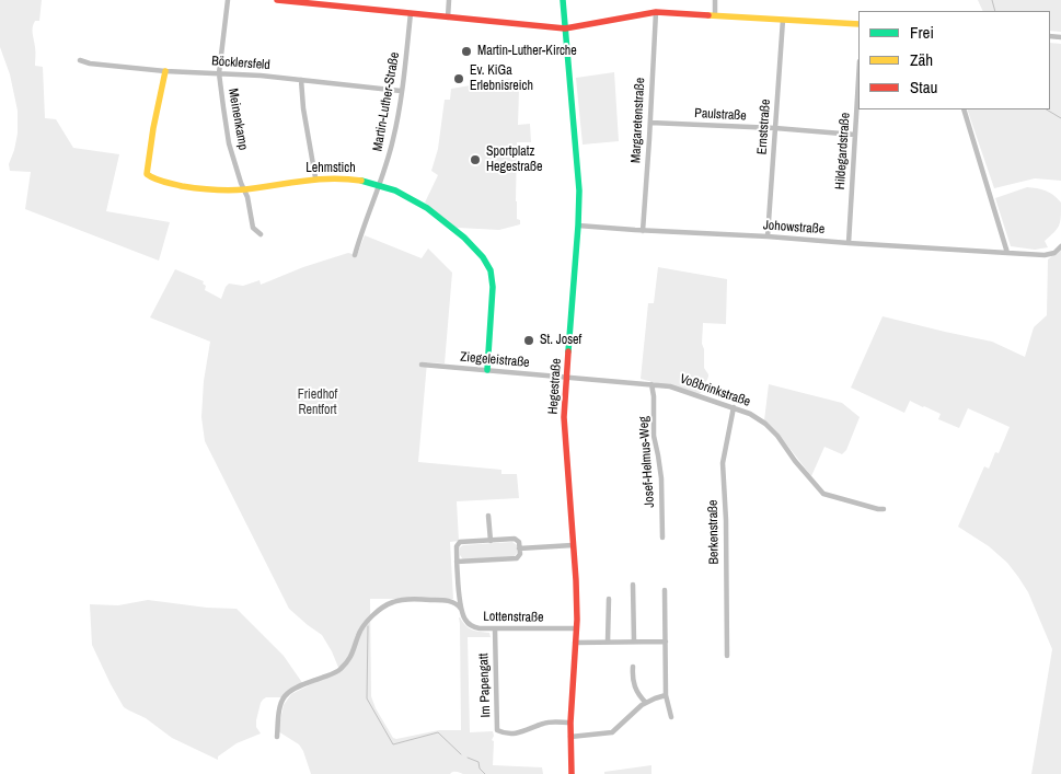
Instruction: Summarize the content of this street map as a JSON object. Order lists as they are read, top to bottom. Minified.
{"streets":{"street":["Böcklersfeld","Martin-Luther-Straße","Paulstraße","Meinenkamp","Margaretenstraße","Ernststraße","Hildegardstraße","Lehmstich","Johowstraße","Ziegeleistraße","Hegestraße","Voßbrinkstraße","Josef-Helmus-Weg","Berkenstraße","Lottenstraße","Im Papengatt"]},"crossings":[["Böcklersfeld","Martin-Luther-Straße"],["Böcklersfeld","Meinenkamp"],["Böcklersfeld","Lehmstich"],["Martin-Luther-Straße","Lehmstich"],["Paulstraße","Margaretenstraße"],["Paulstraße","Ernststraße"],["Paulstraße","Hildegardstraße"],["Meinenkamp","Lehmstich"],["Margaretenstraße","Johowstraße"],["Ernststraße","Johowstraße"],["Hildegardstraße","Johowstraße"],["Lehmstich","Ziegeleistraße"],["Johowstraße","Hegestraße"],["Ziegeleistraße","Hegestraße"],["Ziegeleistraße","Voßbrinkstraße"],["Hegestraße","Voßbrinkstraße"],["Hegestraße","Lottenstraße"],["Hegestraße","Im Papengatt"],["Voßbrinkstraße","Josef-Helmus-Weg"],["Voßbrinkstraße","Berkenstraße"],["Lottenstraße","Im Papengatt"]],"parks":["Friedhof Rentfort"],"places":["Martin-Luther-Kirche","Ev. KiGa Erlebnisreich","Sportplatz Hegestraße","St. Josef"],"legend":["Frei","Zäh","Stau"]}
